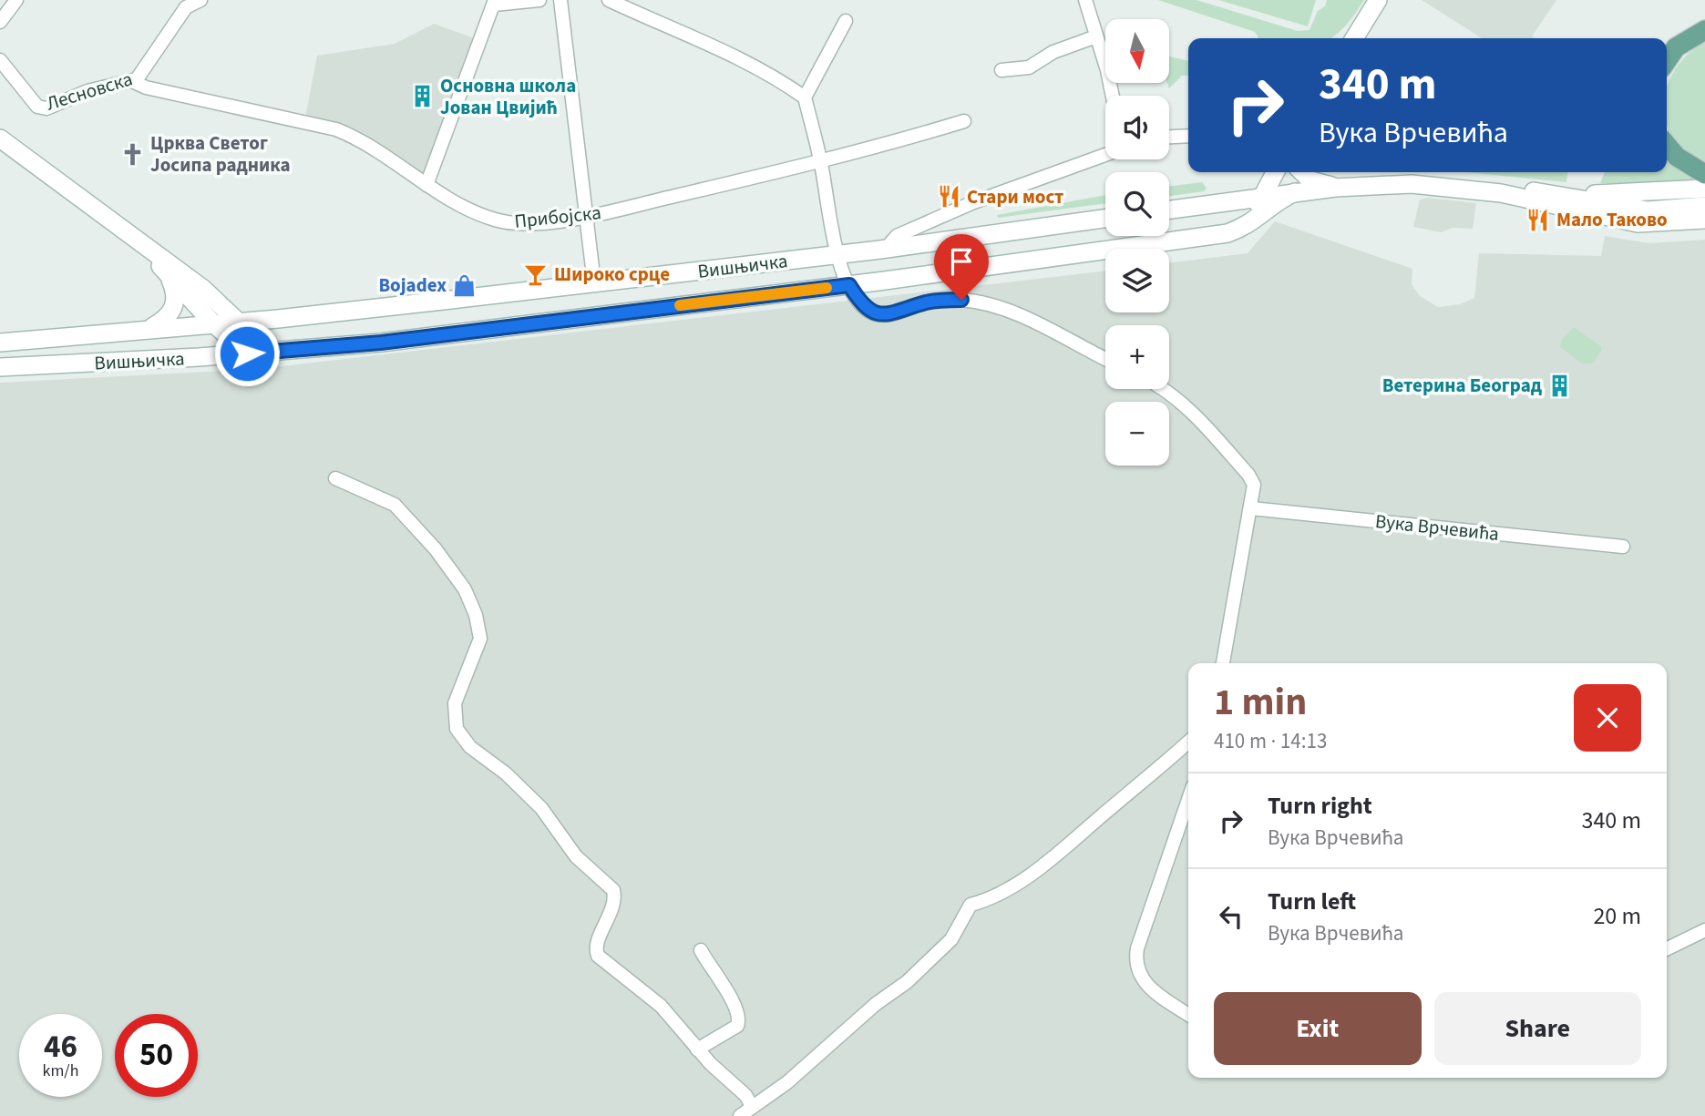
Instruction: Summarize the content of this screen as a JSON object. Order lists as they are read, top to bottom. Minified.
{"streets":{"main road":["Вишњичка"],"street":["Лесновска","Прибојска","Вука Врчевића"]},"crossings":[["Лесновска","Прибојска"]],"places":{"building":["Основна школа Јован Цвијић","Ветерина Београд"],"church":["Црква Светог Јосипа радника"],"restaurant":["Стари мост","Мало Таково"],"bar":["Широко срце"],"shop":["Bojadex"]},"north":"bottom","page":{"map_buttons":["+","−"],"turn":["340 m","Вука Врчевића"],"heading":["1 min","410 m · 14:13"],"list":[{"name":"Turn right","note":"Вука Врчевића","value":"340 m"},{"name":"Turn left","note":"Вука Врчевића","value":"20 m"}],"buttons":["Exit","Share"],"speed":"46 km/h","limit":"50"}}
